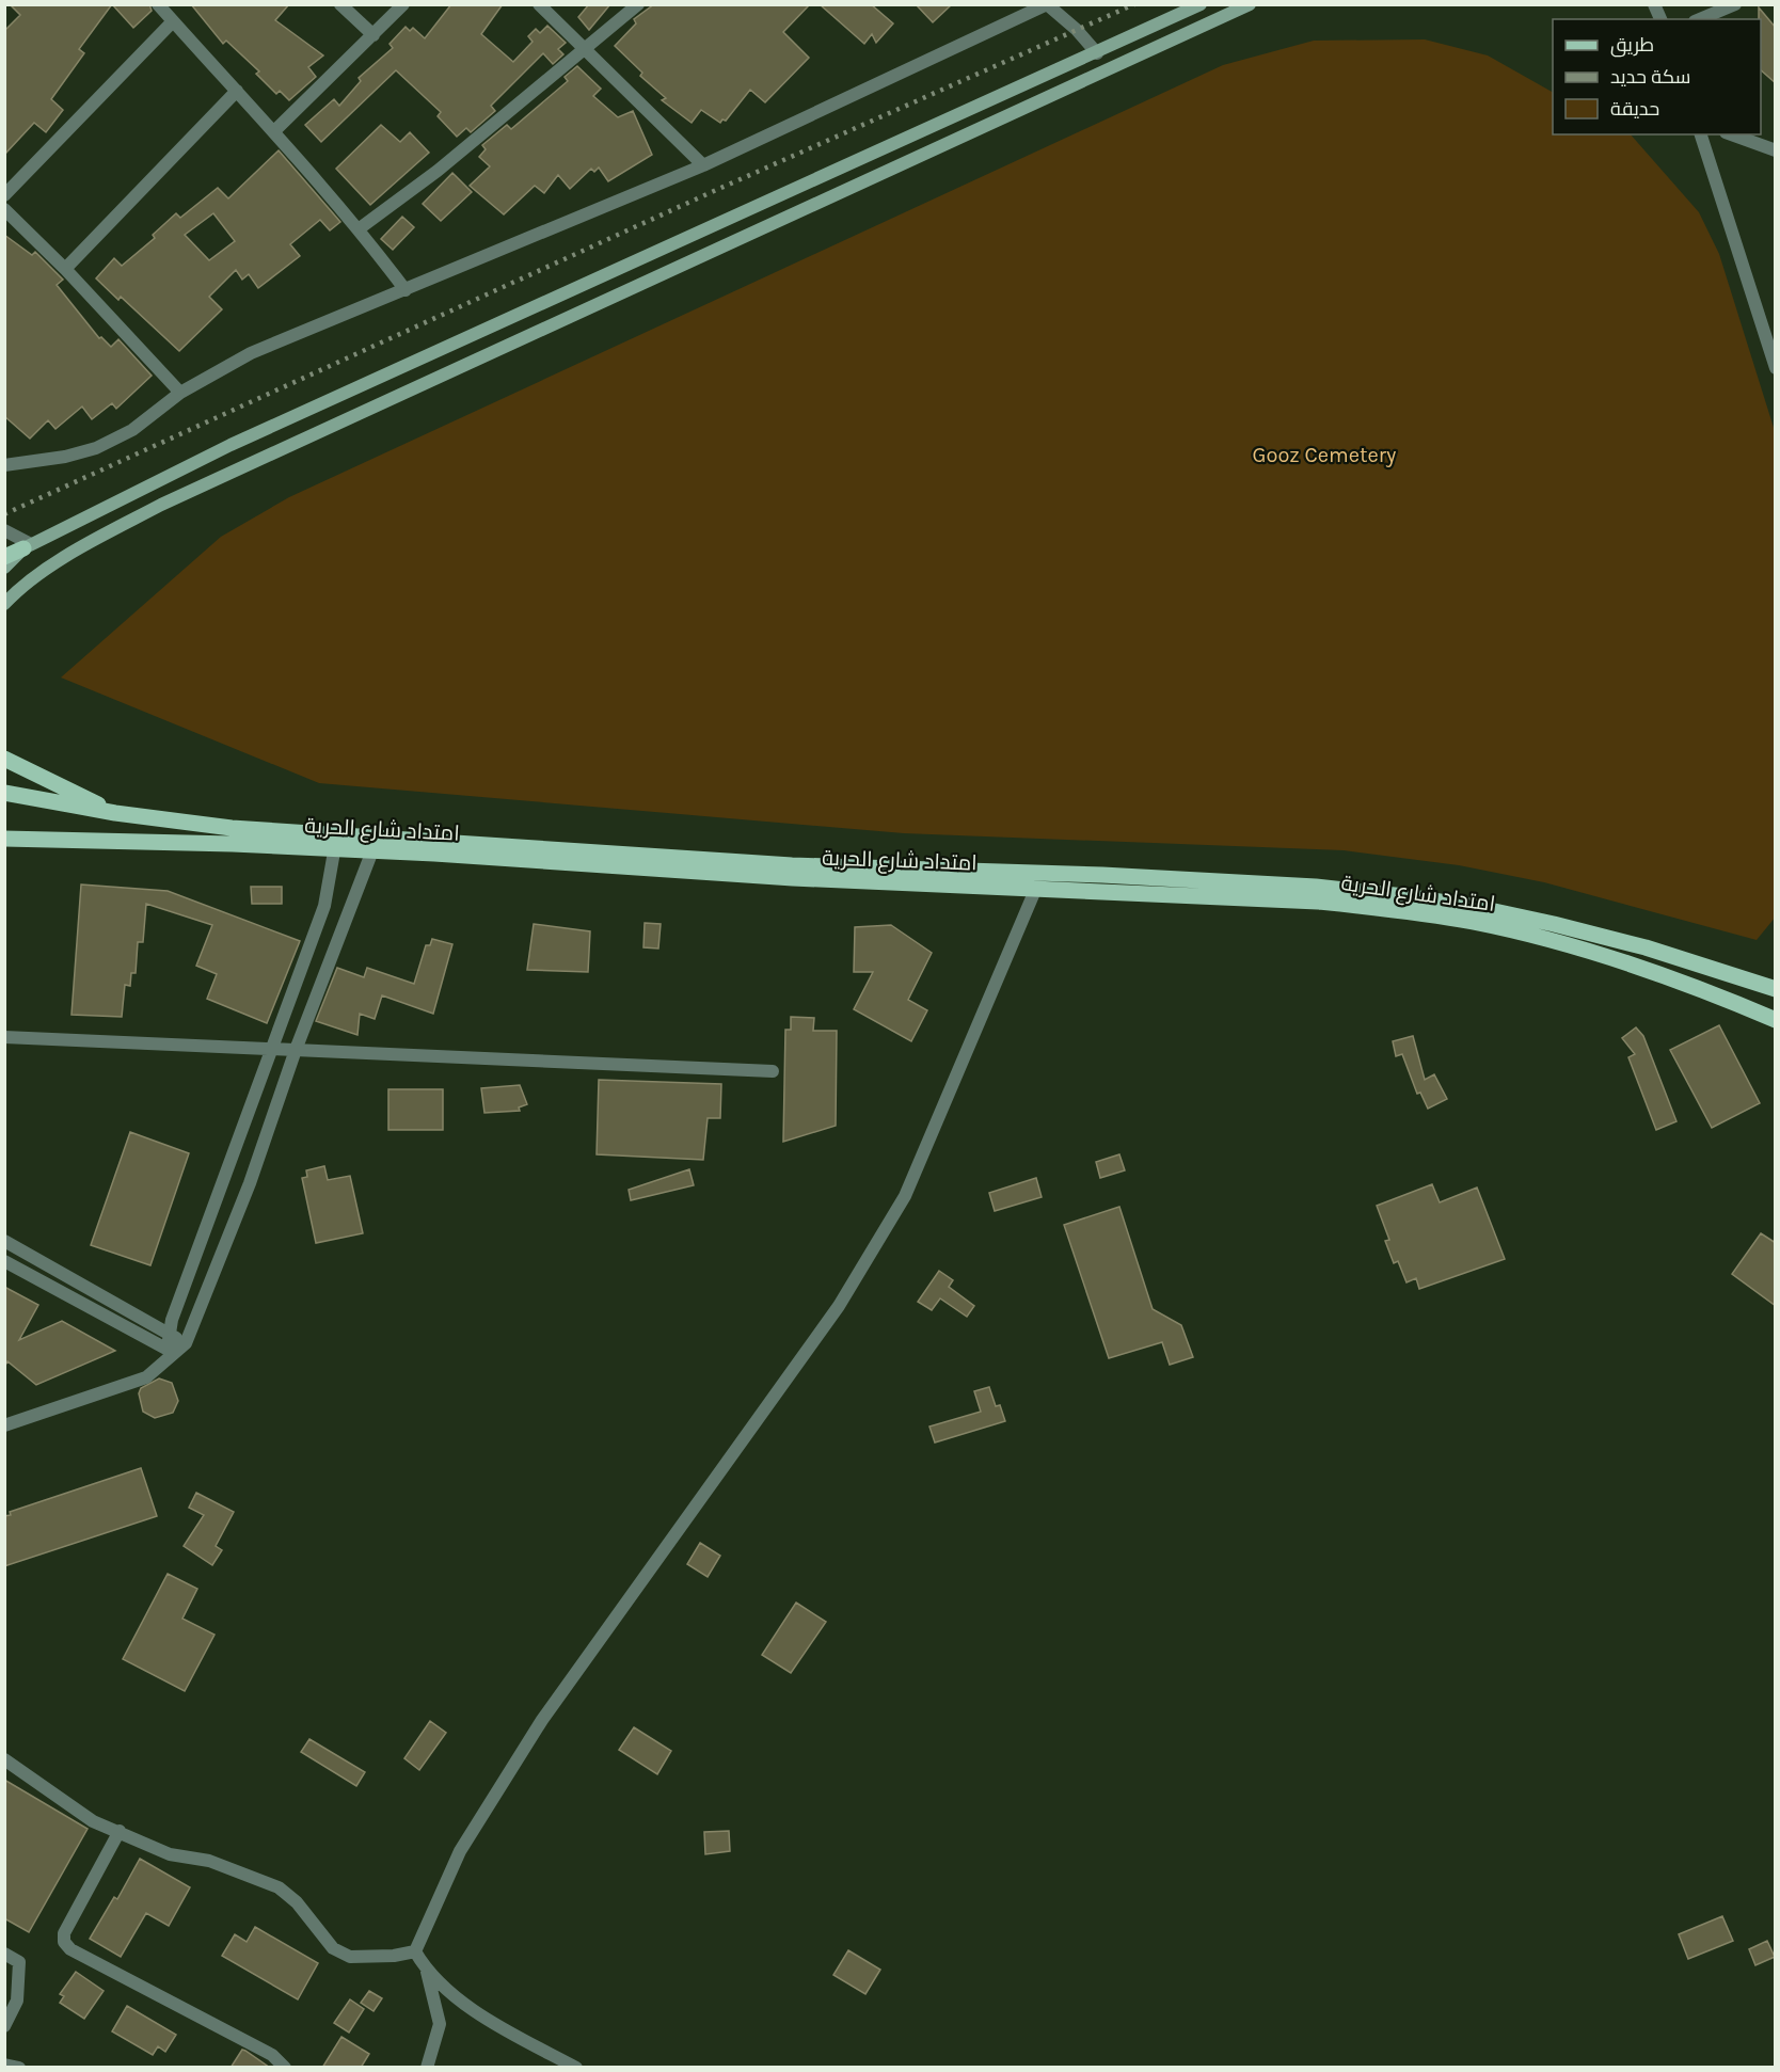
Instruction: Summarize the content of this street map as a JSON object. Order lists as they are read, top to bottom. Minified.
{"streets":{"main road":["امتداد شارع الحرية"]},"parks":["Gooz Cemetery"],"legend":["طريق","سكة حديد","حديقة"]}
